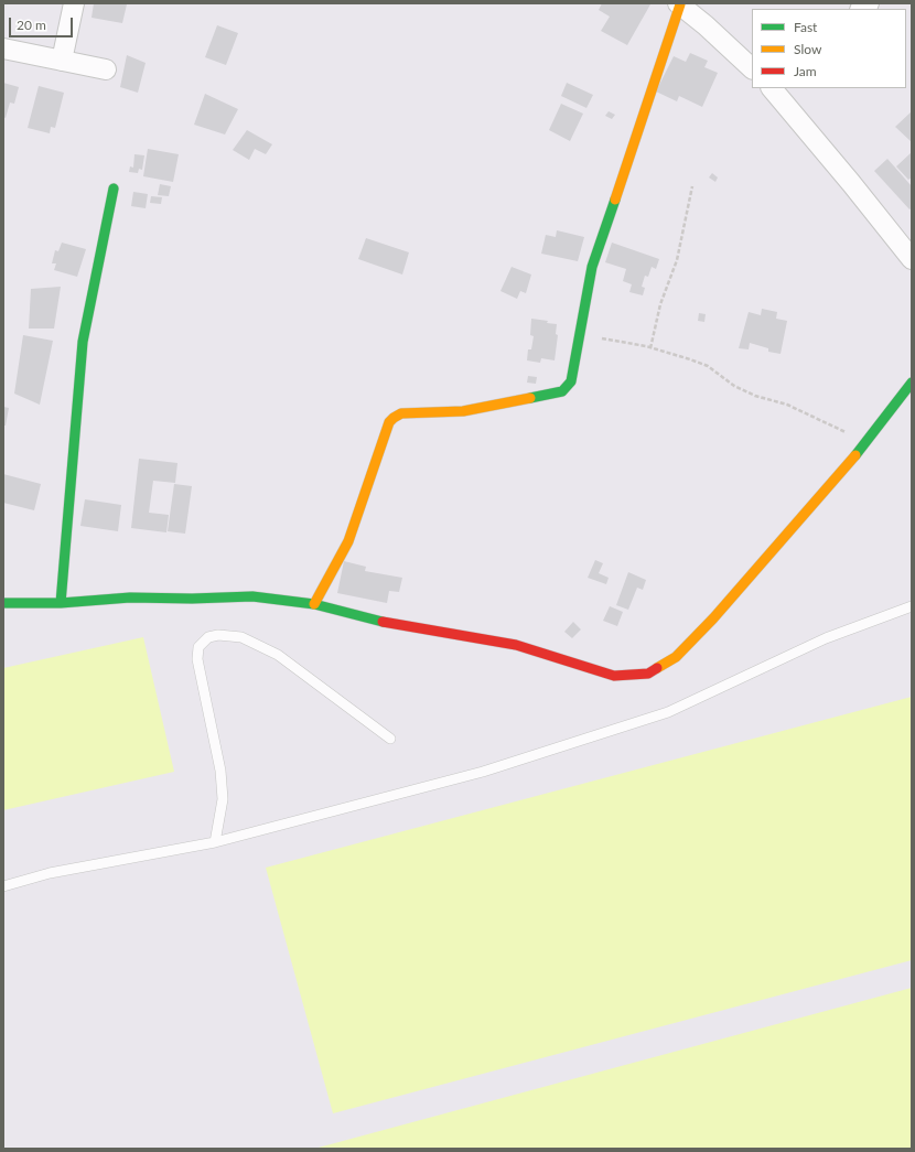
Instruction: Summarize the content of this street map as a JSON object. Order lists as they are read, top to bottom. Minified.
{"legend":["Fast","Slow","Jam"],"scale_bar":"20 m"}
